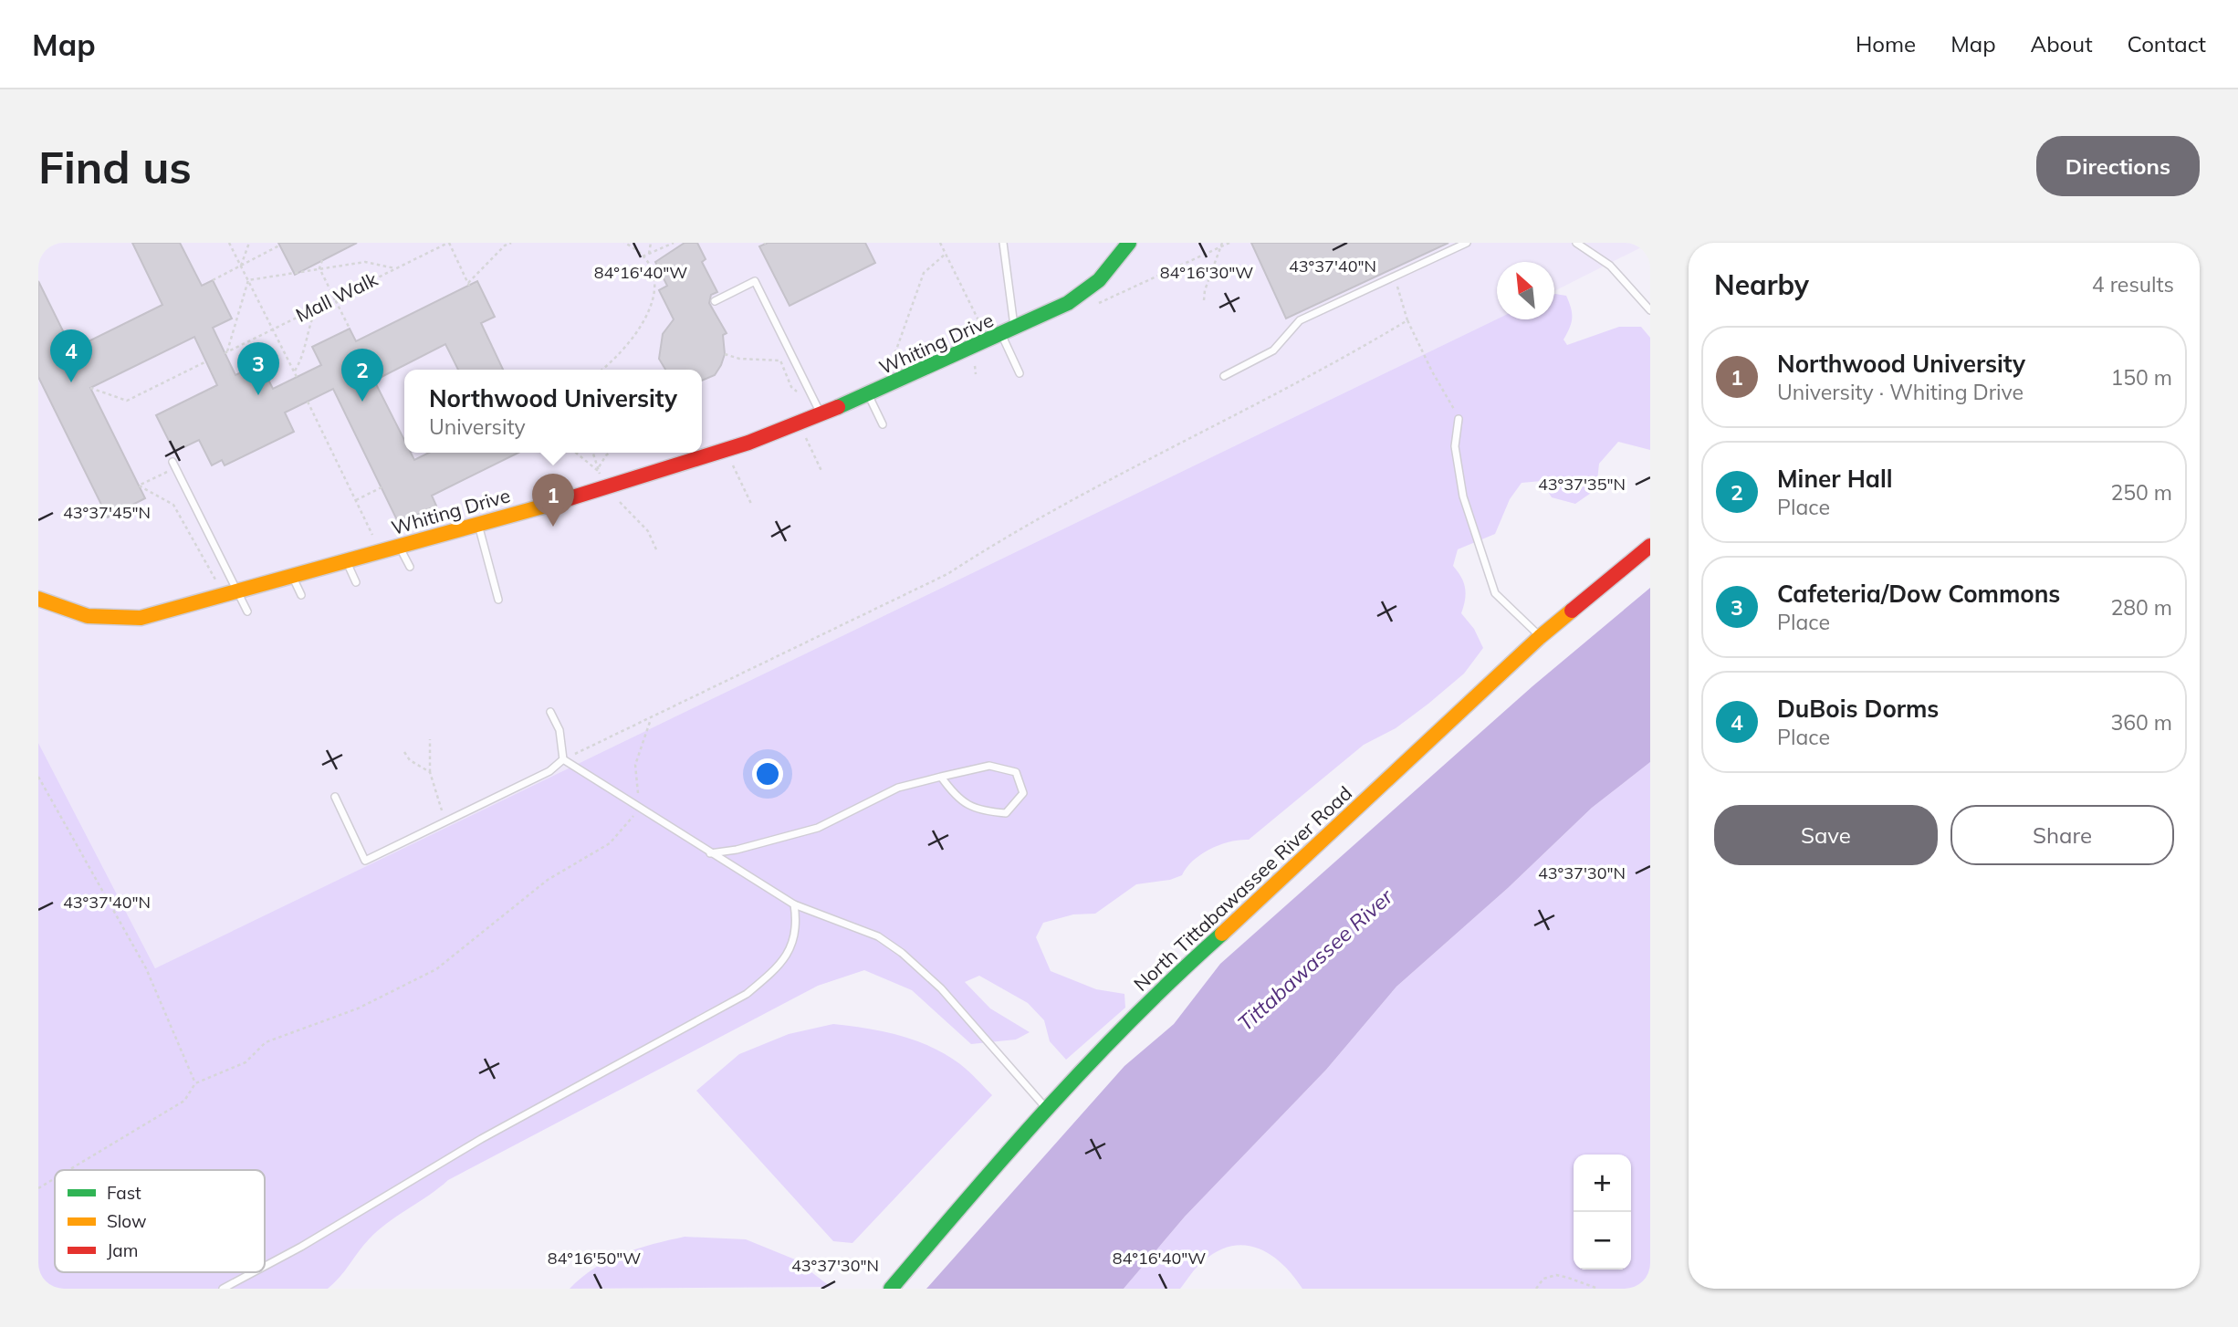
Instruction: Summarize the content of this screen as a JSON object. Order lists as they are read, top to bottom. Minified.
{"streets":{"street":["Whiting Drive","North Tittabawassee River Road"],"path":["Mall Walk"]},"water":["Tittabawassee River"],"legend":["Fast","Slow","Jam"],"north":"top left","page":{"header":"Map","nav":["Home","Map","About","Contact"],"buttons":["Directions",["Save","Share"]],"title":"Find us","heading":["Nearby","4 results"],"list":[{"mark":"1","name":"Northwood University","note":"University · Whiting Drive","value":"150 m"},{"mark":"2","name":"Miner Hall","note":"Place","value":"250 m"},{"mark":"3","name":"Cafeteria/Dow Commons","note":"Place","value":"280 m"},{"mark":"4","name":"DuBois Dorms","note":"Place","value":"360 m"}],"pins":["4","3","2","1"],"popup":["Northwood University","University"],"map_buttons":["+","−"]},"coordinates":["43°37'40\"N","84°16'40\"W","84°16'30\"W","43°37'35\"N","43°37'45\"N","43°37'30\"N","84°16'50\"W"]}
